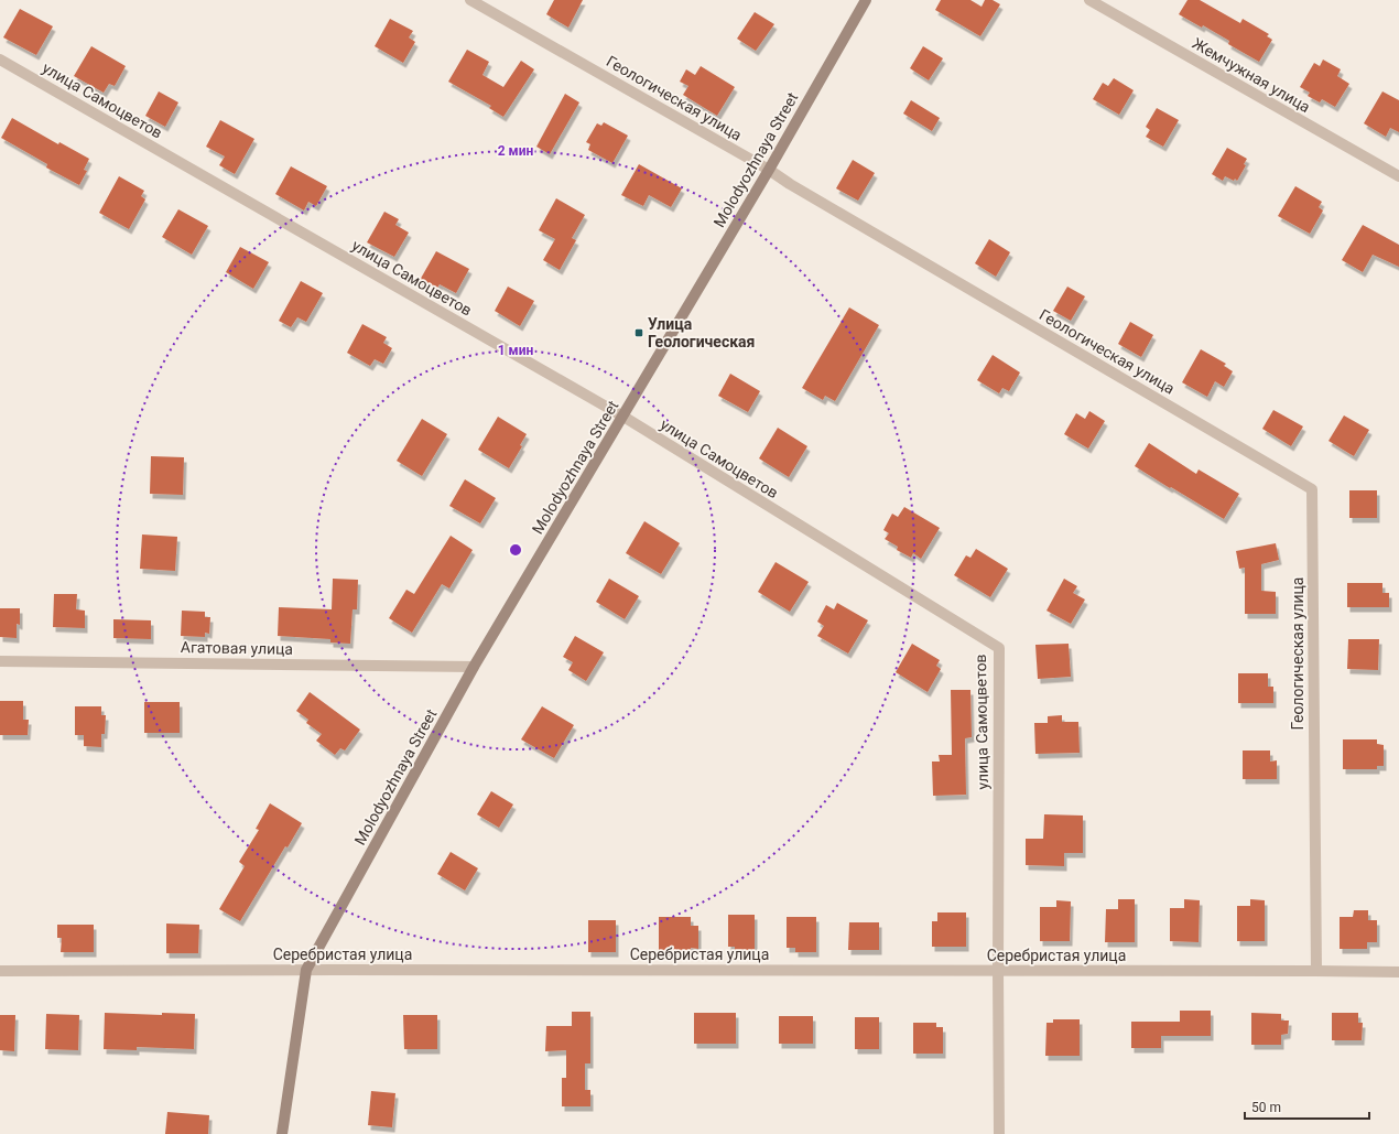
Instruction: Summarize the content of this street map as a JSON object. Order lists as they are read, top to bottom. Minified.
{"streets":{"street":["Жемчужная улица","Геологическая улица","улица Самоцветов","Molodyozhnaya Street","Агатовая улица","Серебристая улица"]},"crossings":[["Геологическая улица","Molodyozhnaya Street"],["Геологическая улица","Серебристая улица"],["улица Самоцветов","Molodyozhnaya Street"],["улица Самоцветов","Серебристая улица"],["Molodyozhnaya Street","Агатовая улица"],["Molodyozhnaya Street","Серебристая улица"]],"places":{"transit":["Улица Геологическая"]},"scale_bar":"50 m","rings":["2 мин","1 мин"]}
